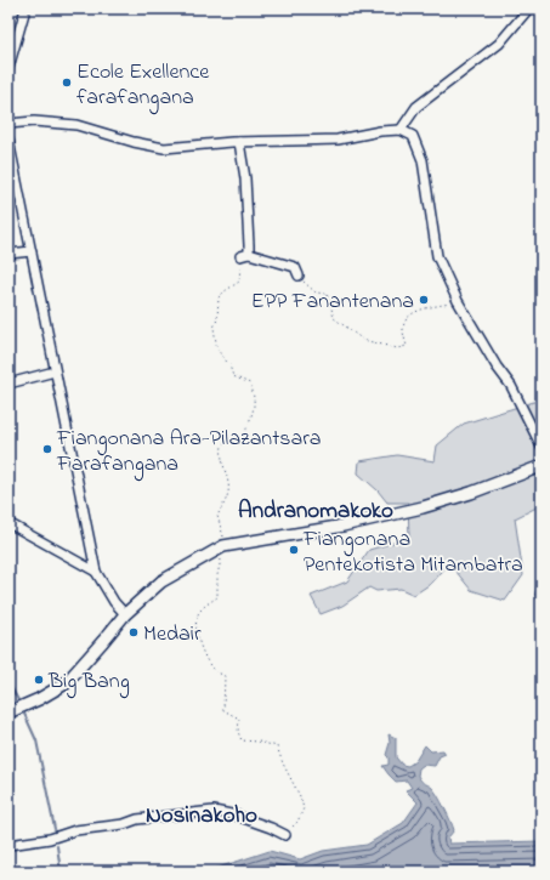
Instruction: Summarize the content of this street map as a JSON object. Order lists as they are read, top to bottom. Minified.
{"districts":["Andranomakoko","Nosinakoho"],"places":["Ecole Exellence farafangana","EPP Fanantenana","Fiangonana Ara-Pilazantsara Farafangana","Fiangonana Pentekotista Mitambatra","Medair","Big Bang"]}
